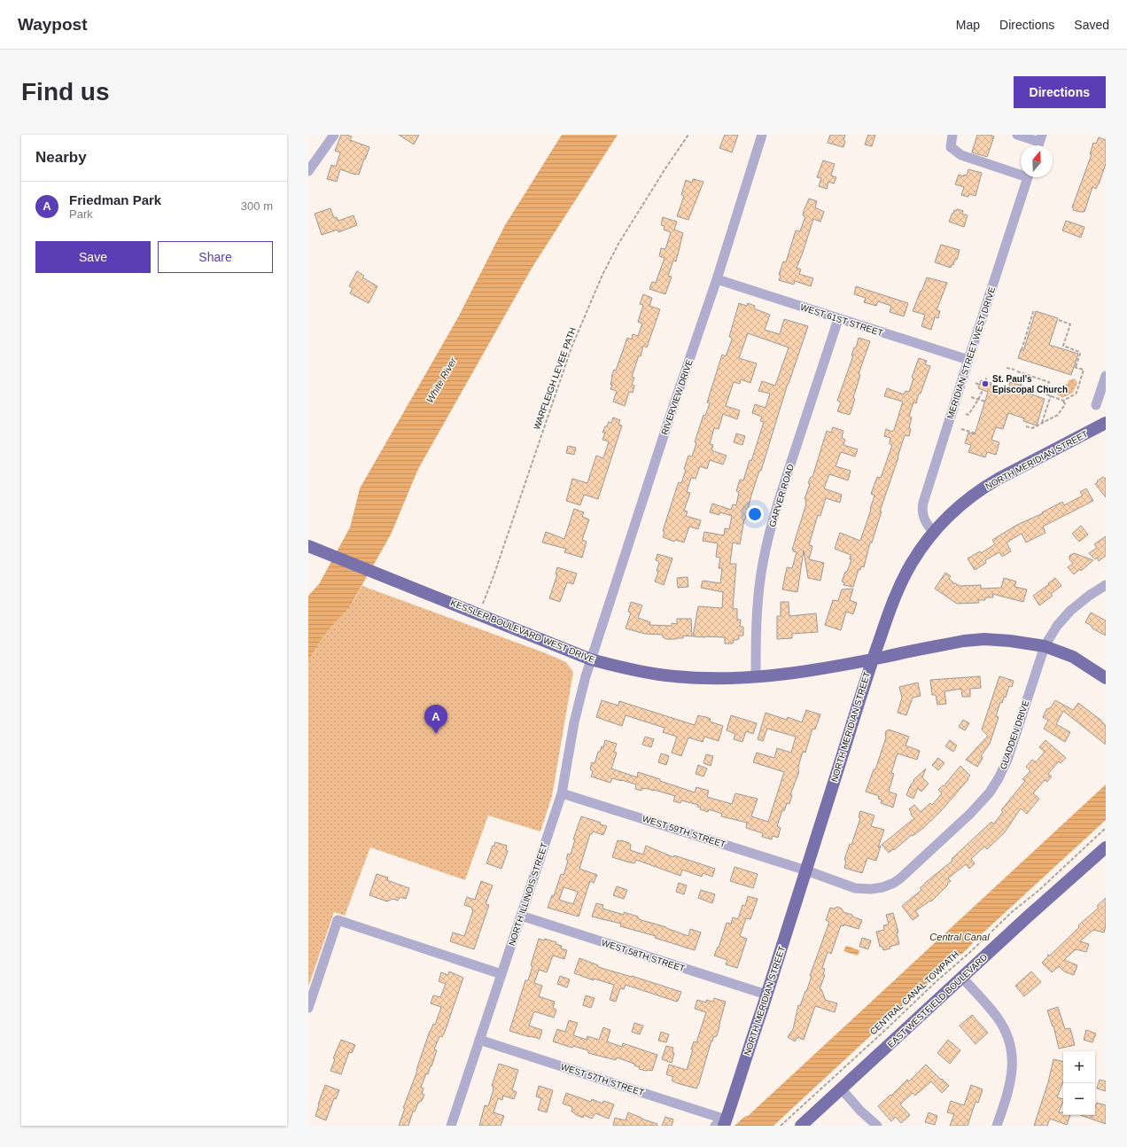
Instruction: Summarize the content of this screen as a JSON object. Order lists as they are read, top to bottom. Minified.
{"streets":{"main road":["NORTH MERIDIAN STREET","KESSLER BOULEVARD WEST DRIVE","EAST WESTFIELD BOULEVARD"],"street":["WEST 61ST STREET","MERIDIAN STREET WEST DRIVE","RIVERVIEW DRIVE","GARVER ROAD","GLADDEN DRIVE","WEST 59TH STREET","NORTH ILLINOIS STREET","WEST 58TH STREET","WEST 57TH STREET"],"path":["WARFLEIGH LEVEE PATH","CENTRAL CANAL TOWPATH"]},"crossings":[["WEST 61ST STREET","MERIDIAN STREET WEST DRIVE"],["WEST 61ST STREET","RIVERVIEW DRIVE"],["WEST 61ST STREET","GARVER ROAD"],["MERIDIAN STREET WEST DRIVE","NORTH MERIDIAN STREET"],["RIVERVIEW DRIVE","KESSLER BOULEVARD WEST DRIVE"],["RIVERVIEW DRIVE","NORTH ILLINOIS STREET"],["NORTH MERIDIAN STREET","KESSLER BOULEVARD WEST DRIVE"],["NORTH MERIDIAN STREET","GLADDEN DRIVE"],["NORTH MERIDIAN STREET","WEST 59TH STREET"],["NORTH MERIDIAN STREET","WEST 58TH STREET"],["NORTH MERIDIAN STREET","WEST 57TH STREET"],["GARVER ROAD","KESSLER BOULEVARD WEST DRIVE"],["KESSLER BOULEVARD WEST DRIVE","GLADDEN DRIVE"],["KESSLER BOULEVARD WEST DRIVE","NORTH ILLINOIS STREET"],["GLADDEN DRIVE","WEST 59TH STREET"],["WEST 59TH STREET","NORTH ILLINOIS STREET"],["NORTH ILLINOIS STREET","WEST 58TH STREET"],["NORTH ILLINOIS STREET","WEST 57TH STREET"]],"water":["White River","Central Canal"],"places":["St. Paul's Episcopal Church"],"north":"top","page":{"header":"Waypost","nav":["Map","Directions","Saved"],"buttons":["Directions",["Save","Share"]],"title":"Find us","heading":"Nearby","list":[{"mark":"A","name":"Friedman Park","note":"Park","value":"300 m"}],"pins":"A","map_buttons":["+","−"]}}
